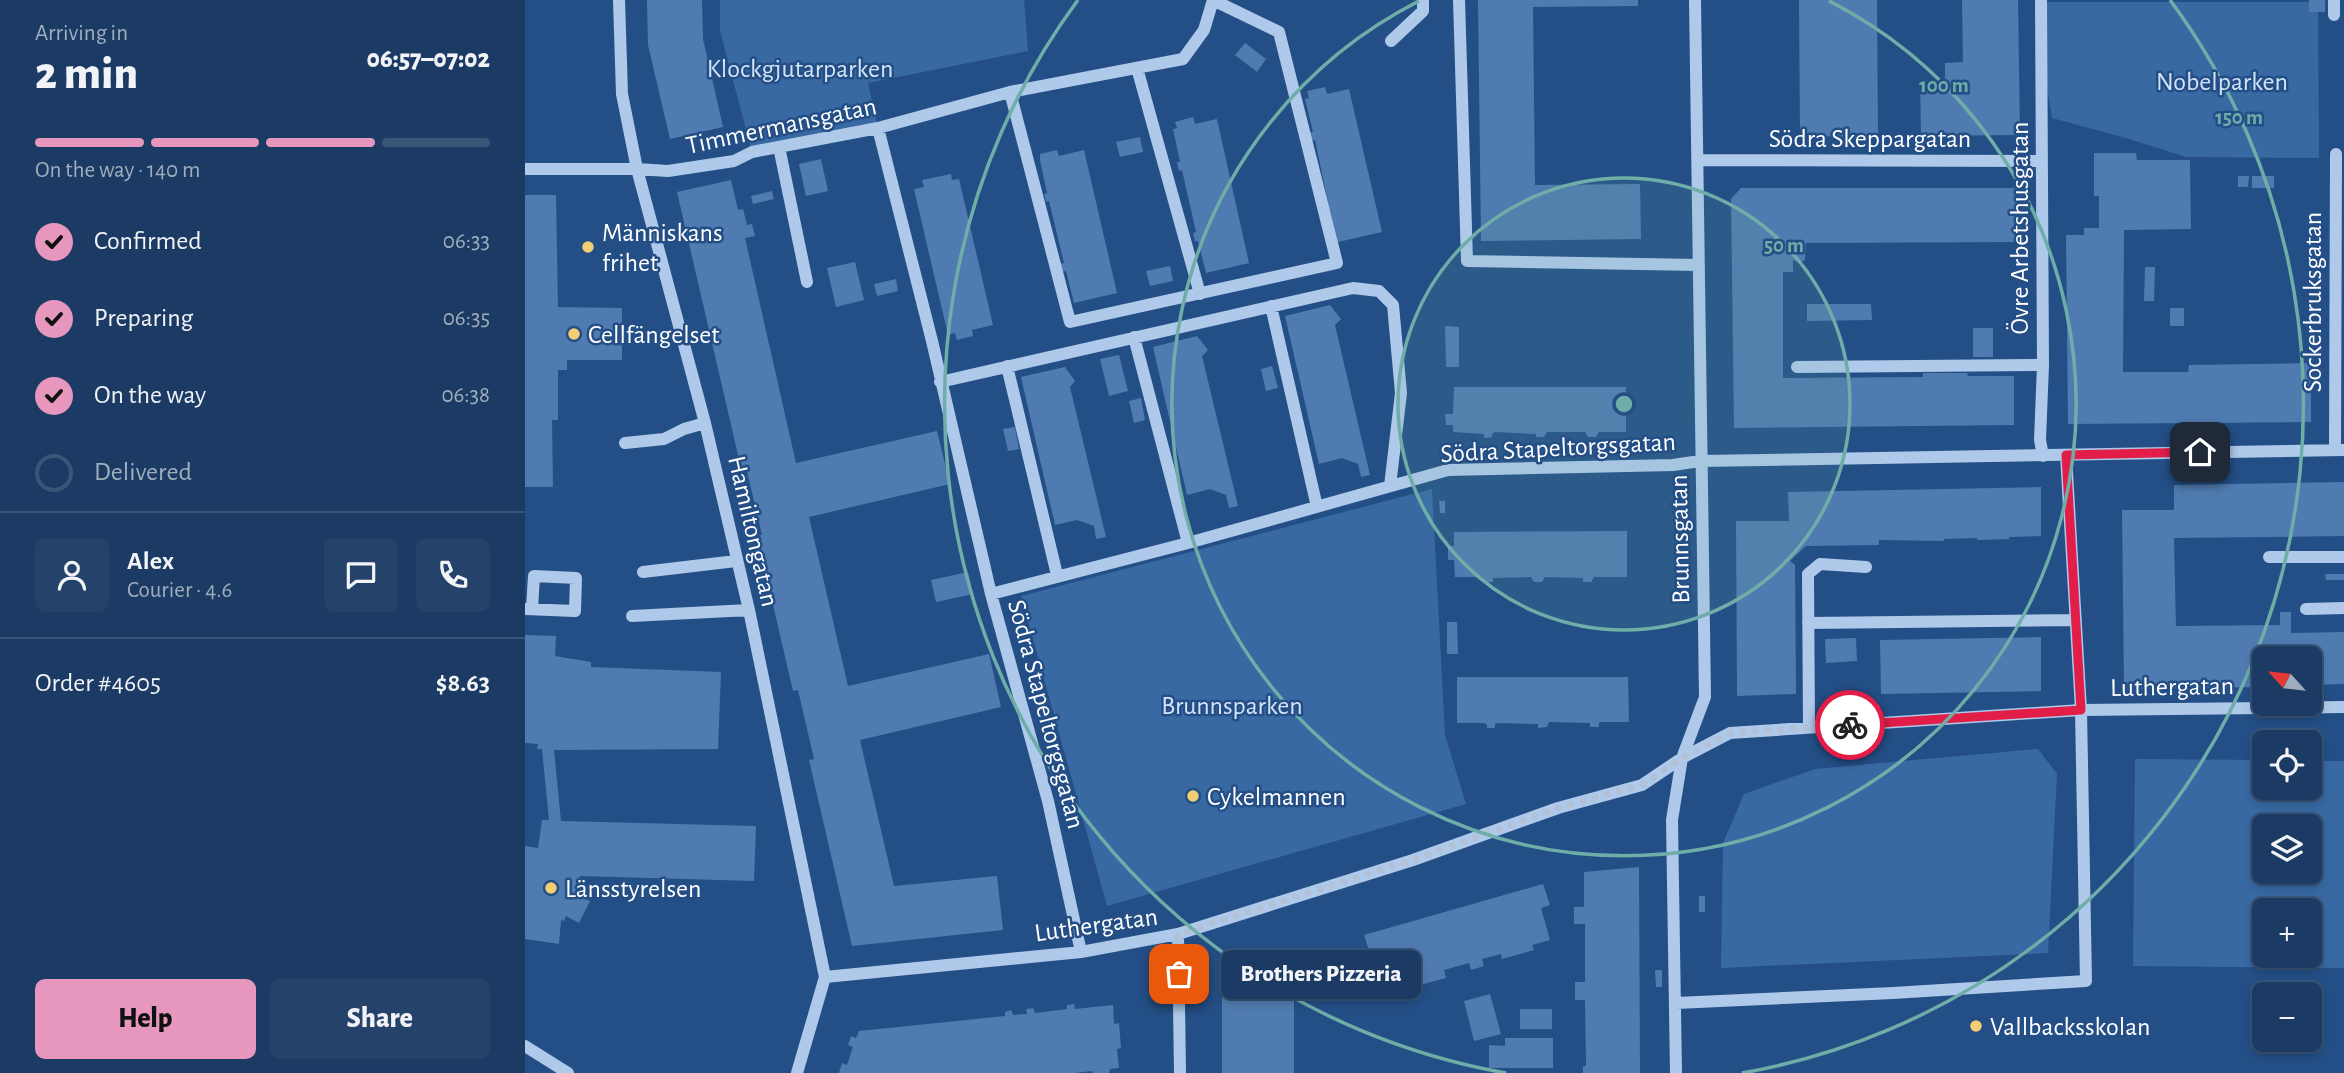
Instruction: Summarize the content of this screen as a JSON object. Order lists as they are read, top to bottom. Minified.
{"streets":{"street":["Timmermansgatan","Södra Skeppargatan","Övre Arbetshusgatan","Sockerbruksgatan","Södra Stapeltorgsgatan","Hamiltongatan","Brunnsgatan","Luthergatan"]},"crossings":[["Timmermansgatan","Hamiltongatan"],["Södra Skeppargatan","Övre Arbetshusgatan"],["Södra Skeppargatan","Brunnsgatan"],["Övre Arbetshusgatan","Södra Stapeltorgsgatan"],["Sockerbruksgatan","Södra Stapeltorgsgatan"],["Södra Stapeltorgsgatan","Brunnsgatan"],["Södra Stapeltorgsgatan","Luthergatan"],["Hamiltongatan","Luthergatan"],["Brunnsgatan","Luthergatan"]],"parks":["Klockgjutarparken","Nobelparken","Brunnsparken"],"places":["Människans frihet","Cellfängelset","Cykelmannen","Länsstyrelsen","Brothers Pizzeria","Vallbacksskolan"],"north":"top left","page":{"heading":["2 min","Arriving in","06:57–07:02"],"panel":["Alex","Courier · 4.6","Order #4605","$8.63"],"bar":"On the way · 140 m","list":[["Confirmed","06:33"],["Preparing","06:35"],["On the way","06:38"],"Delivered"],"map_buttons":["+","−"],"bubble":"Brothers Pizzeria","buttons":["Help","Share"]},"rings":["100 m","150 m","50 m"]}
